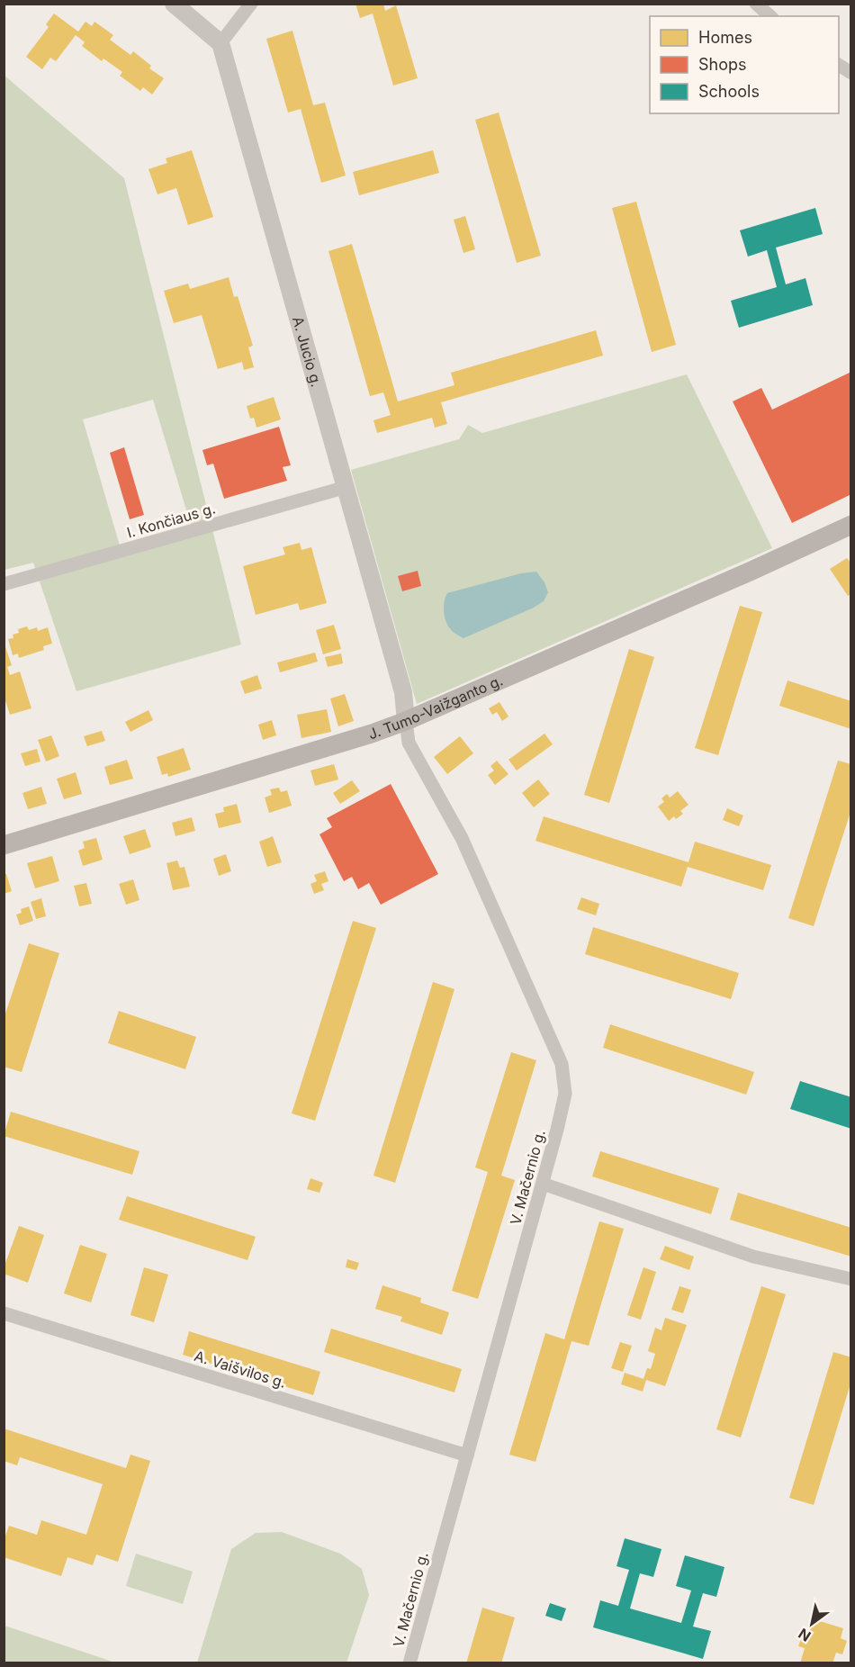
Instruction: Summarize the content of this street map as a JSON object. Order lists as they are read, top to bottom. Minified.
{"streets":{"main road":["J. Tumo-Vaižganto g."],"street":["A. Jucio g.","I. Končiaus g.","V. Mačernio g.","A. Vaišvilos g."]},"crossings":[["A. Jucio g.","I. Končiaus g."],["A. Jucio g.","J. Tumo-Vaižganto g."],["A. Jucio g.","V. Mačernio g."],["J. Tumo-Vaižganto g.","V. Mačernio g."],["V. Mačernio g.","A. Vaišvilos g."]],"legend":["Homes","Shops","Schools"],"north":"bottom left"}
